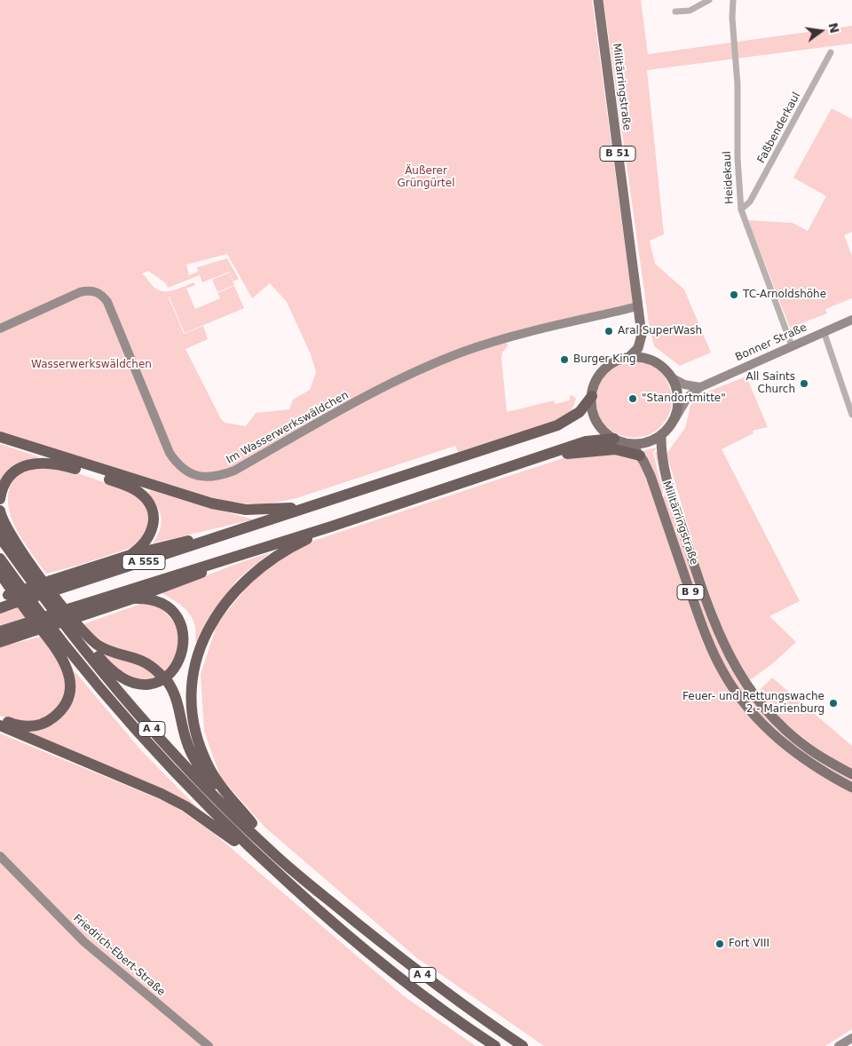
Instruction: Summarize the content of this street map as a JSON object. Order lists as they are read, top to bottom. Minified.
{"streets":{"highway":["A 555","A 4"],"main road":["Militärringstraße","B 51","B 9"],"street":["Faßbenderkaul","Heidekaul","Bonner Straße","Im Wasserwerkswäldchen","Friedrich-Ebert-Straße"]},"crossings":[["Militärringstraße","Bonner Straße"],["Militärringstraße","Im Wasserwerkswäldchen"],["Militärringstraße","A 555"],["Faßbenderkaul","Heidekaul"],["Heidekaul","Bonner Straße"],["Bonner Straße","A 555"]],"parks":["Äußerer Grüngürtel","Wasserwerkswäldchen"],"places":["TC-Arnoldshöhe","Aral SuperWash","Burger King","All Saints Church","\"Standortmitte\"","Feuer- und Rettungswache 2 - Marienburg","Fort VIII"],"north":"right"}
